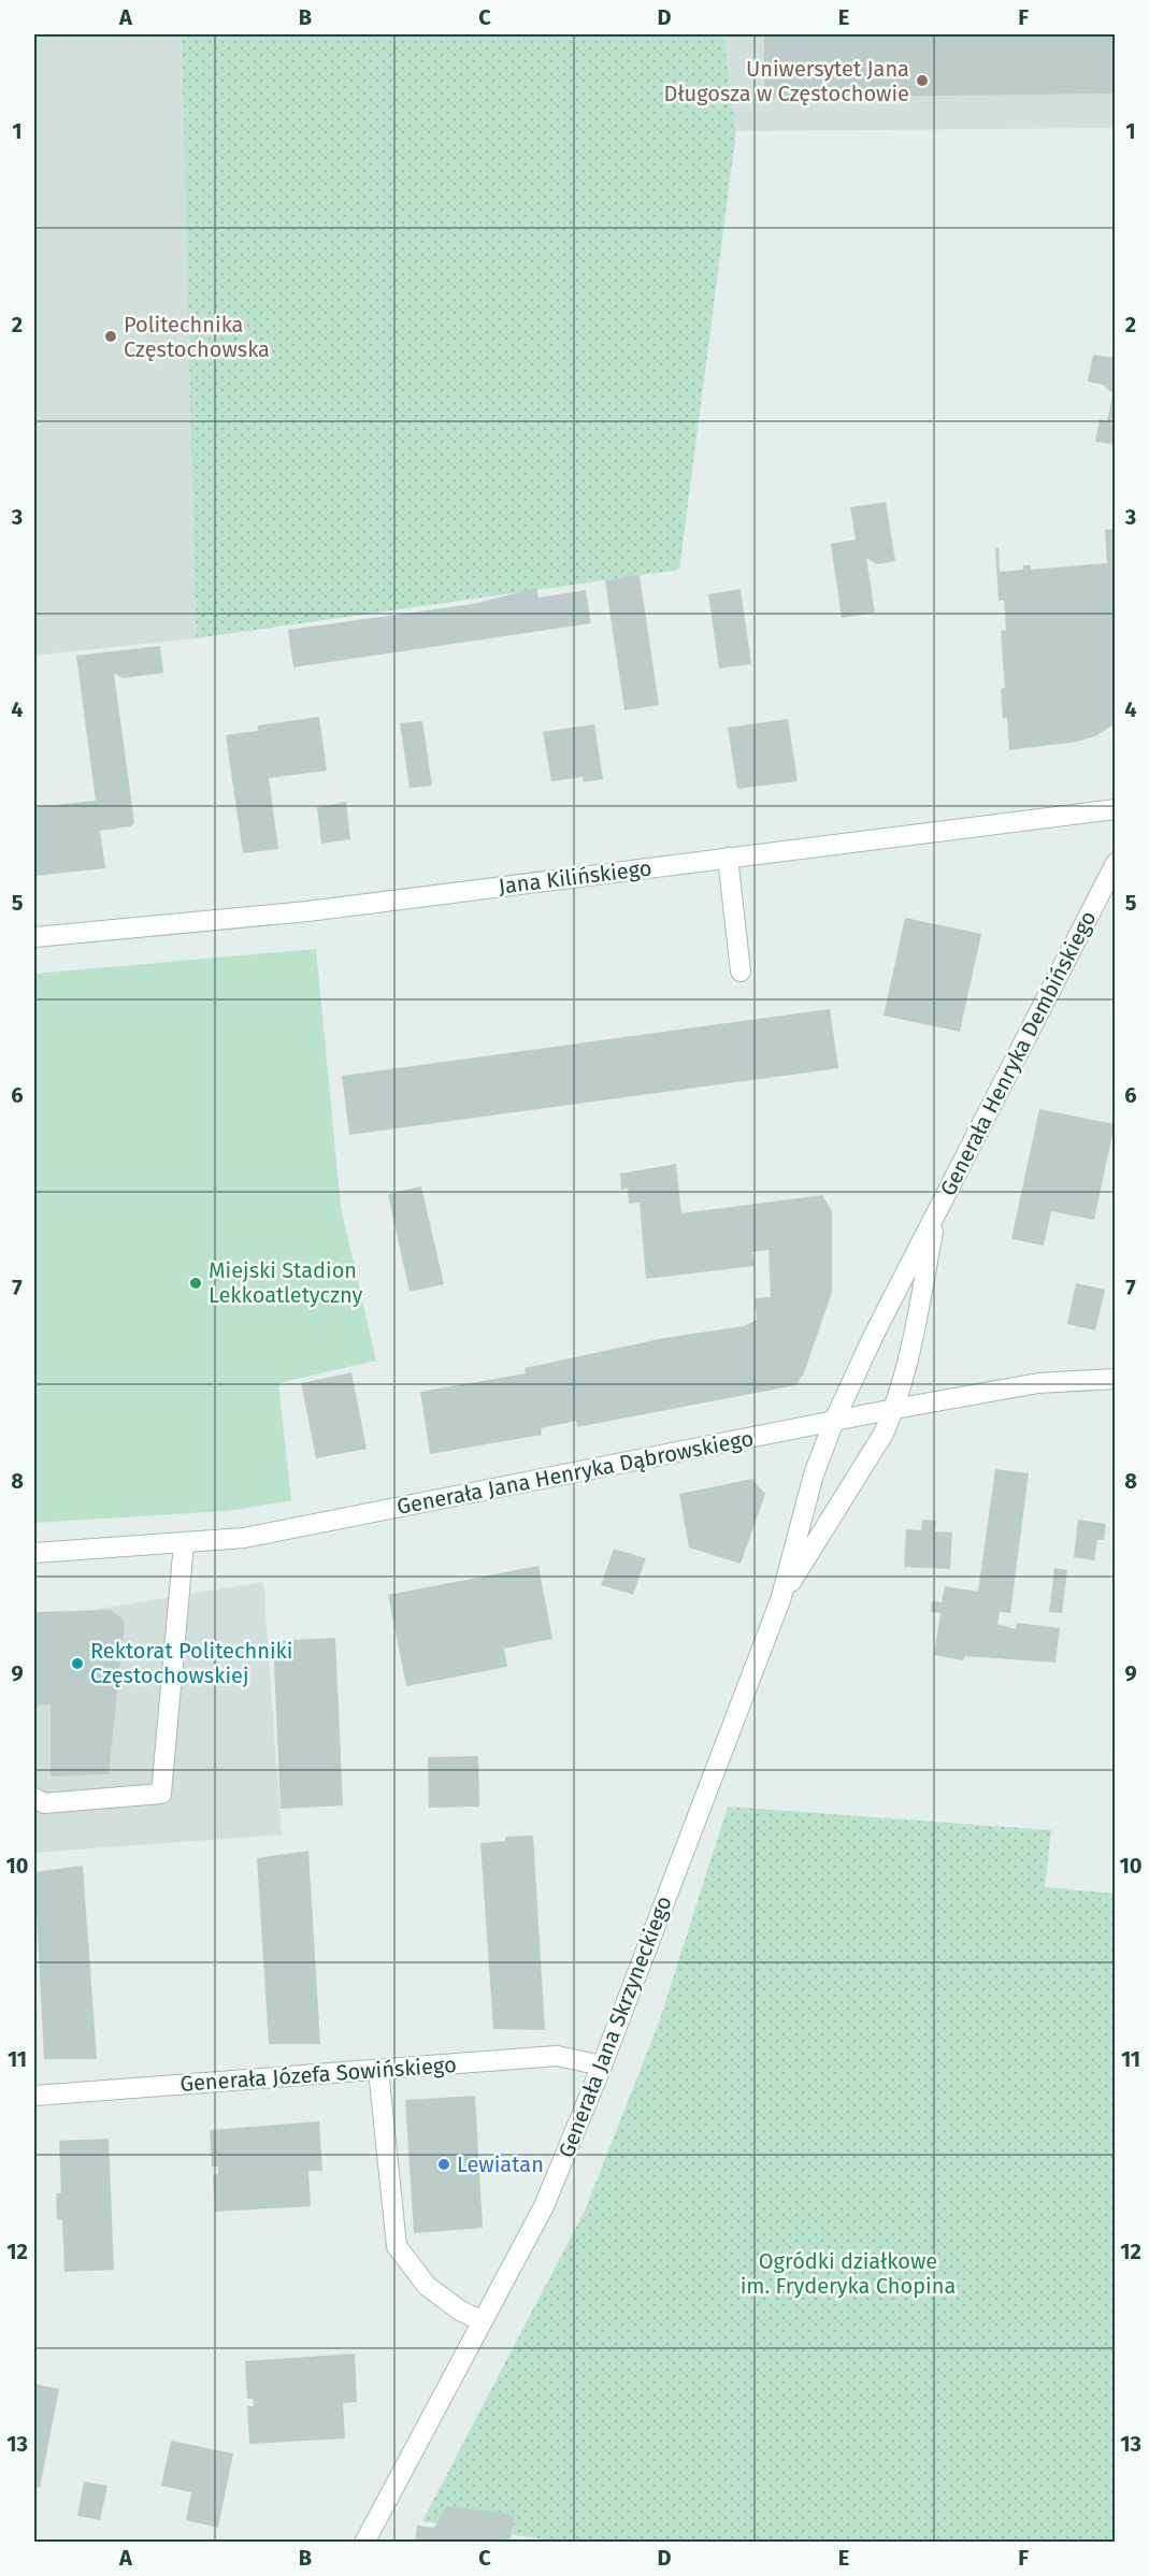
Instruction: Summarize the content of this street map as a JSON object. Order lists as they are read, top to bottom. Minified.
{"streets":{"street":["Jana Kilińskiego","Generała Henryka Dembińskiego","Generała Jana Henryka Dąbrowskiego","Generała Jana Skrzyneckiego","Generała Józefa Sowińskiego"]},"crossings":[["Generała Henryka Dembińskiego","Generała Jana Henryka Dąbrowskiego"],["Generała Henryka Dembińskiego","Generała Jana Skrzyneckiego"],["Generała Jana Henryka Dąbrowskiego","Generała Jana Skrzyneckiego"],["Generała Jana Skrzyneckiego","Generała Józefa Sowińskiego"]],"parks":["Ogródki działkowe im. Fryderyka Chopina"],"places":["Uniwersytet Jana Długosza w Częstochowie","Politechnika Częstochowska","Miejski Stadion Lekkoatletyczny","Rektorat Politechniki Częstochowskiej","Lewiatan"],"grid":{"columns":["A","B","C","D","E","F"],"rows":["1","2","3","4","5","6","7","8","9","10","11","12","13"]}}
